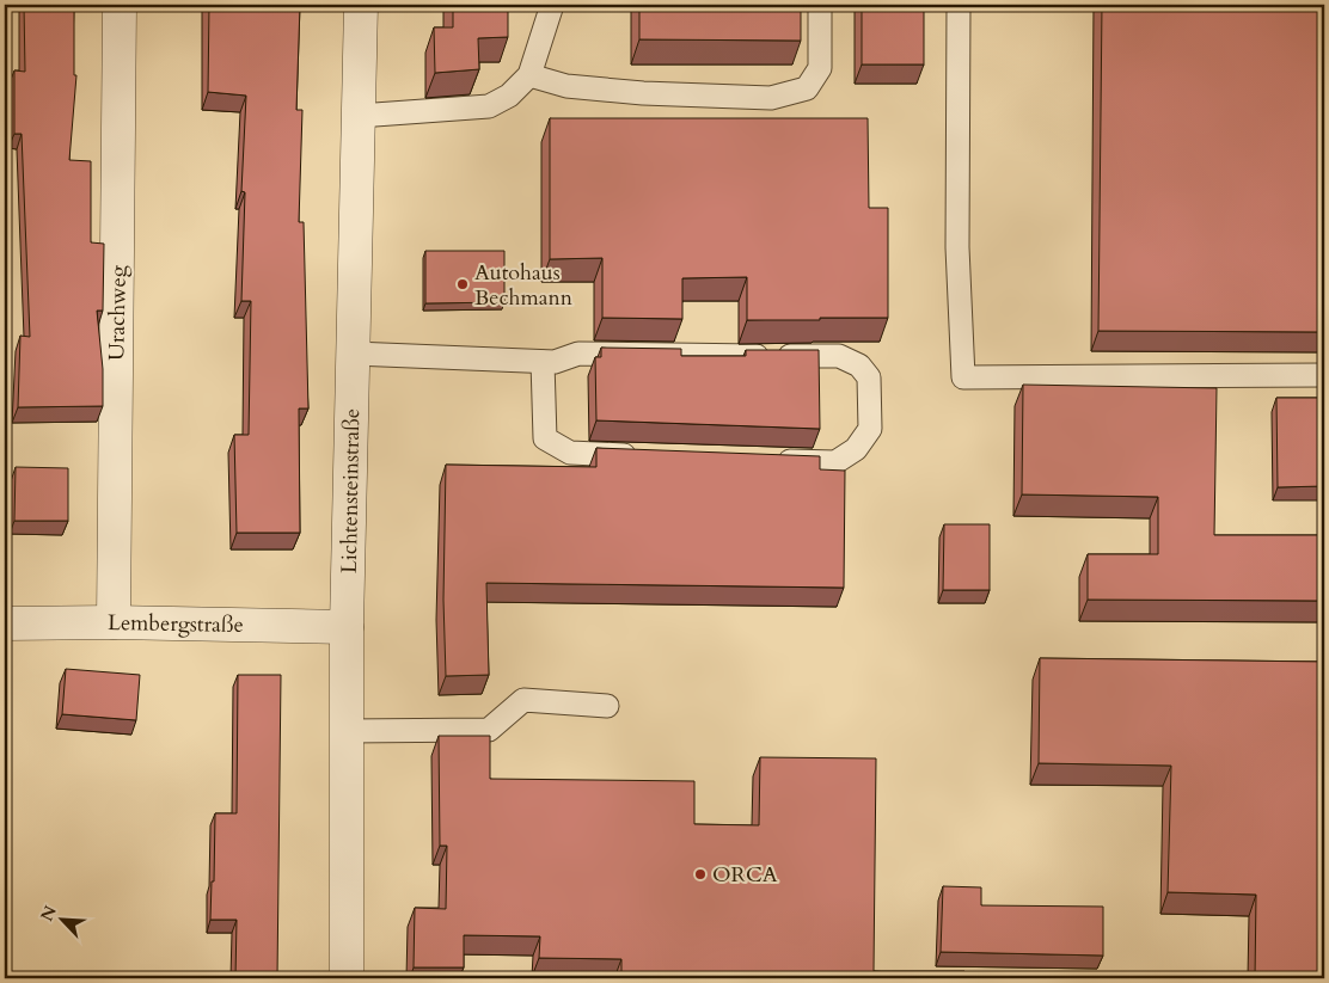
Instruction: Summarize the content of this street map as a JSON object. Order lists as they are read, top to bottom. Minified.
{"streets":{"street":["Urachweg","Lichtensteinstraße","Lembergstraße"]},"crossings":[["Urachweg","Lembergstraße"],["Lichtensteinstraße","Lembergstraße"]],"places":["Autohaus Bechmann","ORCA"],"north":"top left"}
